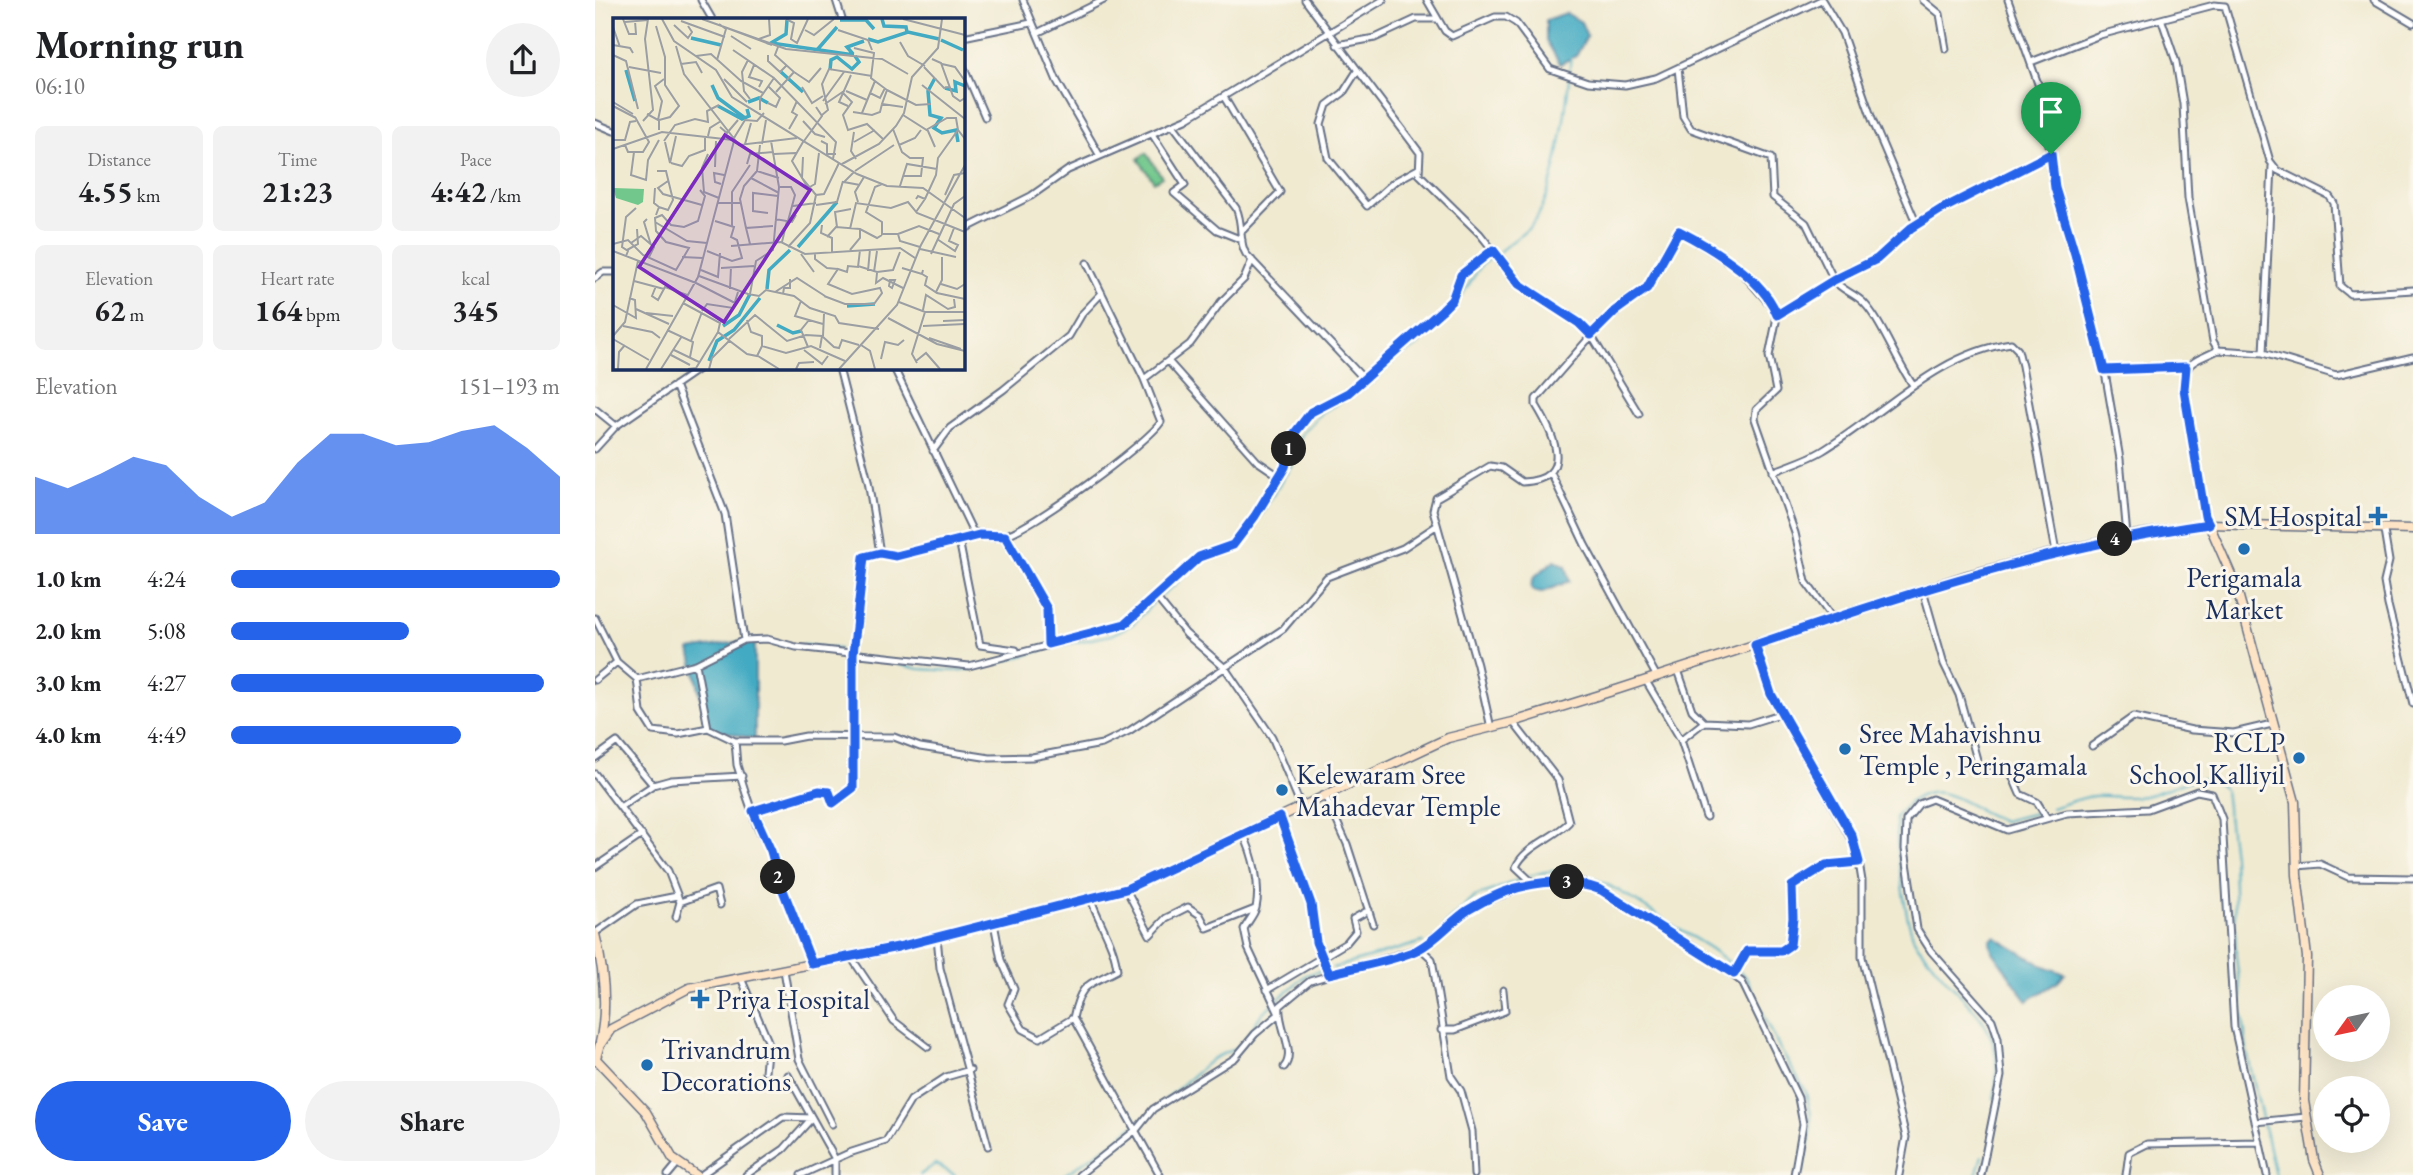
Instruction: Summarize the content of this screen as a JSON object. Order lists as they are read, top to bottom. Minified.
{"places":{"health":["SM Hospital","Priya Hospital"],"other":["Perigamala Market","Sree Mahavishnu Temple , Peringamala","RCLP School,Kalliyil","Kelewaram Sree Mahadevar Temple","Trivandrum Decorations"]},"north":"bottom left","page":{"heading":["Morning run","06:10"],"stats":[["Distance","4.55 km"],["Time","21:23"],["Pace","4:42 /km"],["Elevation","62 m"],["Heart rate","164 bpm"],["kcal","345"]],"chart":["Elevation","151–193 m"],"pins":["1","4","2","3"],"list":[{"name":"1.0 km","note":"4:24"},{"name":"2.0 km","note":"5:08"},{"name":"3.0 km","note":"4:27"},{"name":"4.0 km","note":"4:49"}],"buttons":["Save","Share"]}}
